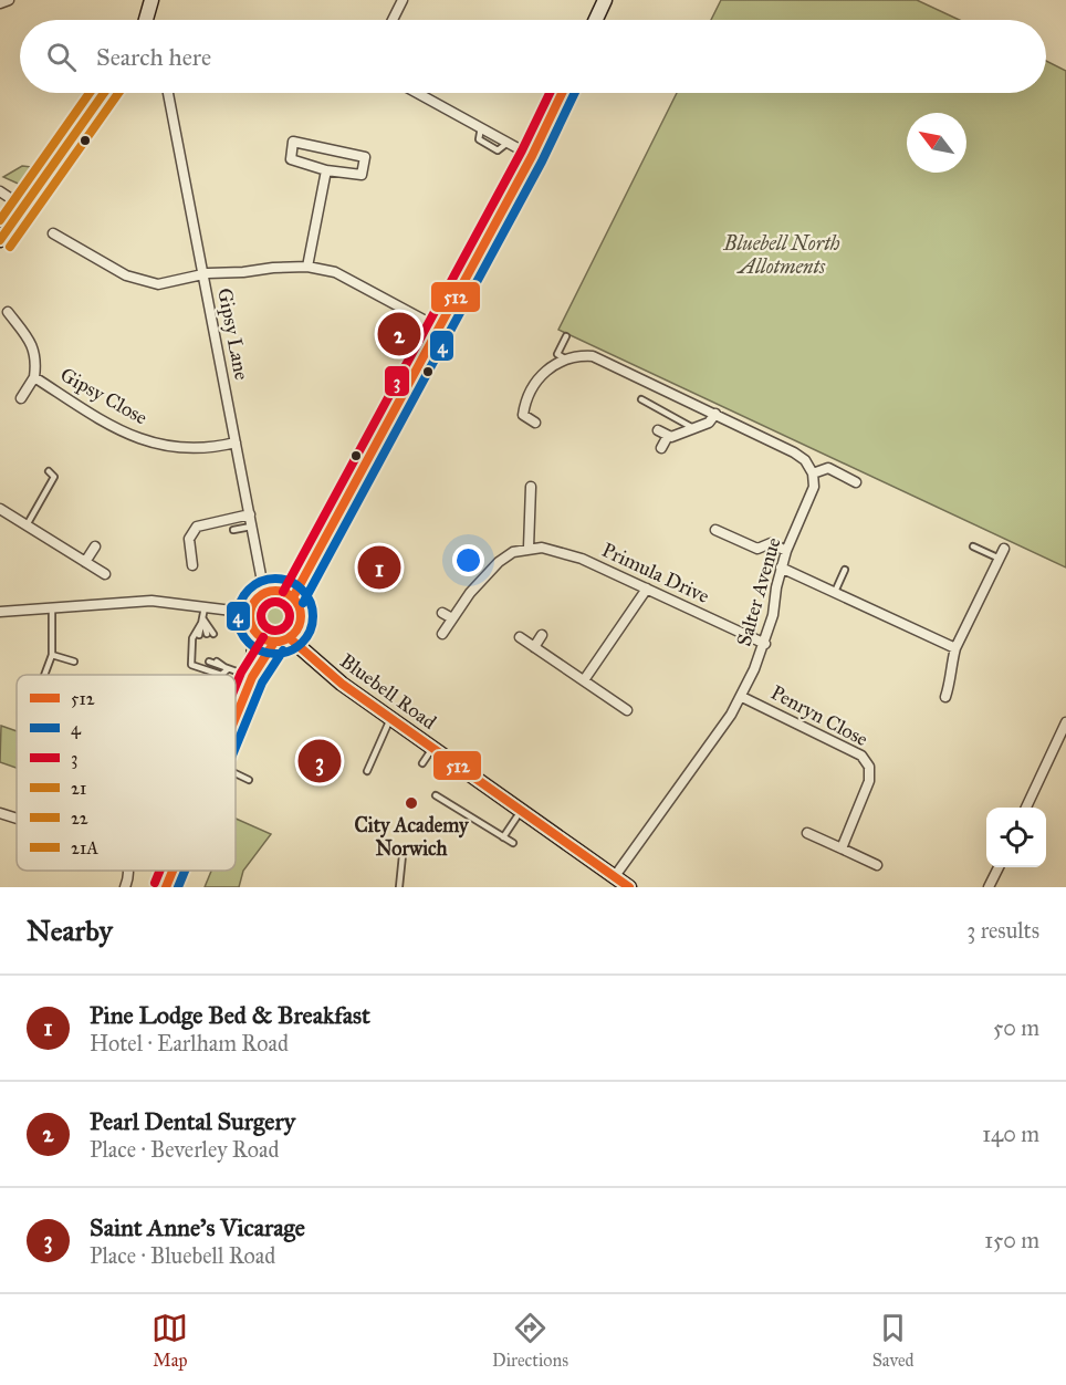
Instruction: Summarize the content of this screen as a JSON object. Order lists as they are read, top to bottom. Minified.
{"streets":{"main road":["Bluebell Road"],"street":["Gipsy Lane","Gipsy Close","Primula Drive","Salter Avenue","Penryn Close"]},"crossings":[["Gipsy Lane","Gipsy Close"],["Gipsy Lane","Bluebell Road"],["Primula Drive","Salter Avenue"],["Salter Avenue","Bluebell Road"],["Salter Avenue","Penryn Close"]],"parks":["Bluebell North Allotments"],"places":["City Academy Norwich"],"lines":["transit line 512","transit line 4","transit line 3","transit line 21","transit line 22","transit line 21A"],"legend":["512","4","3","21","22","21A"],"north":"top left","page":{"search":"Search here","pins":["2","1","3"],"heading":["Nearby","3 results"],"list":[{"mark":"1","name":"Pine Lodge Bed & Breakfast","note":"Hotel · Earlham Road","value":"50 m"},{"mark":"2","name":"Pearl Dental Surgery","note":"Place · Beverley Road","value":"140 m"},{"mark":"3","name":"Saint Anne’s Vicarage","note":"Place · Bluebell Road","value":"150 m"}],"nav":["Map","Directions","Saved"]}}
